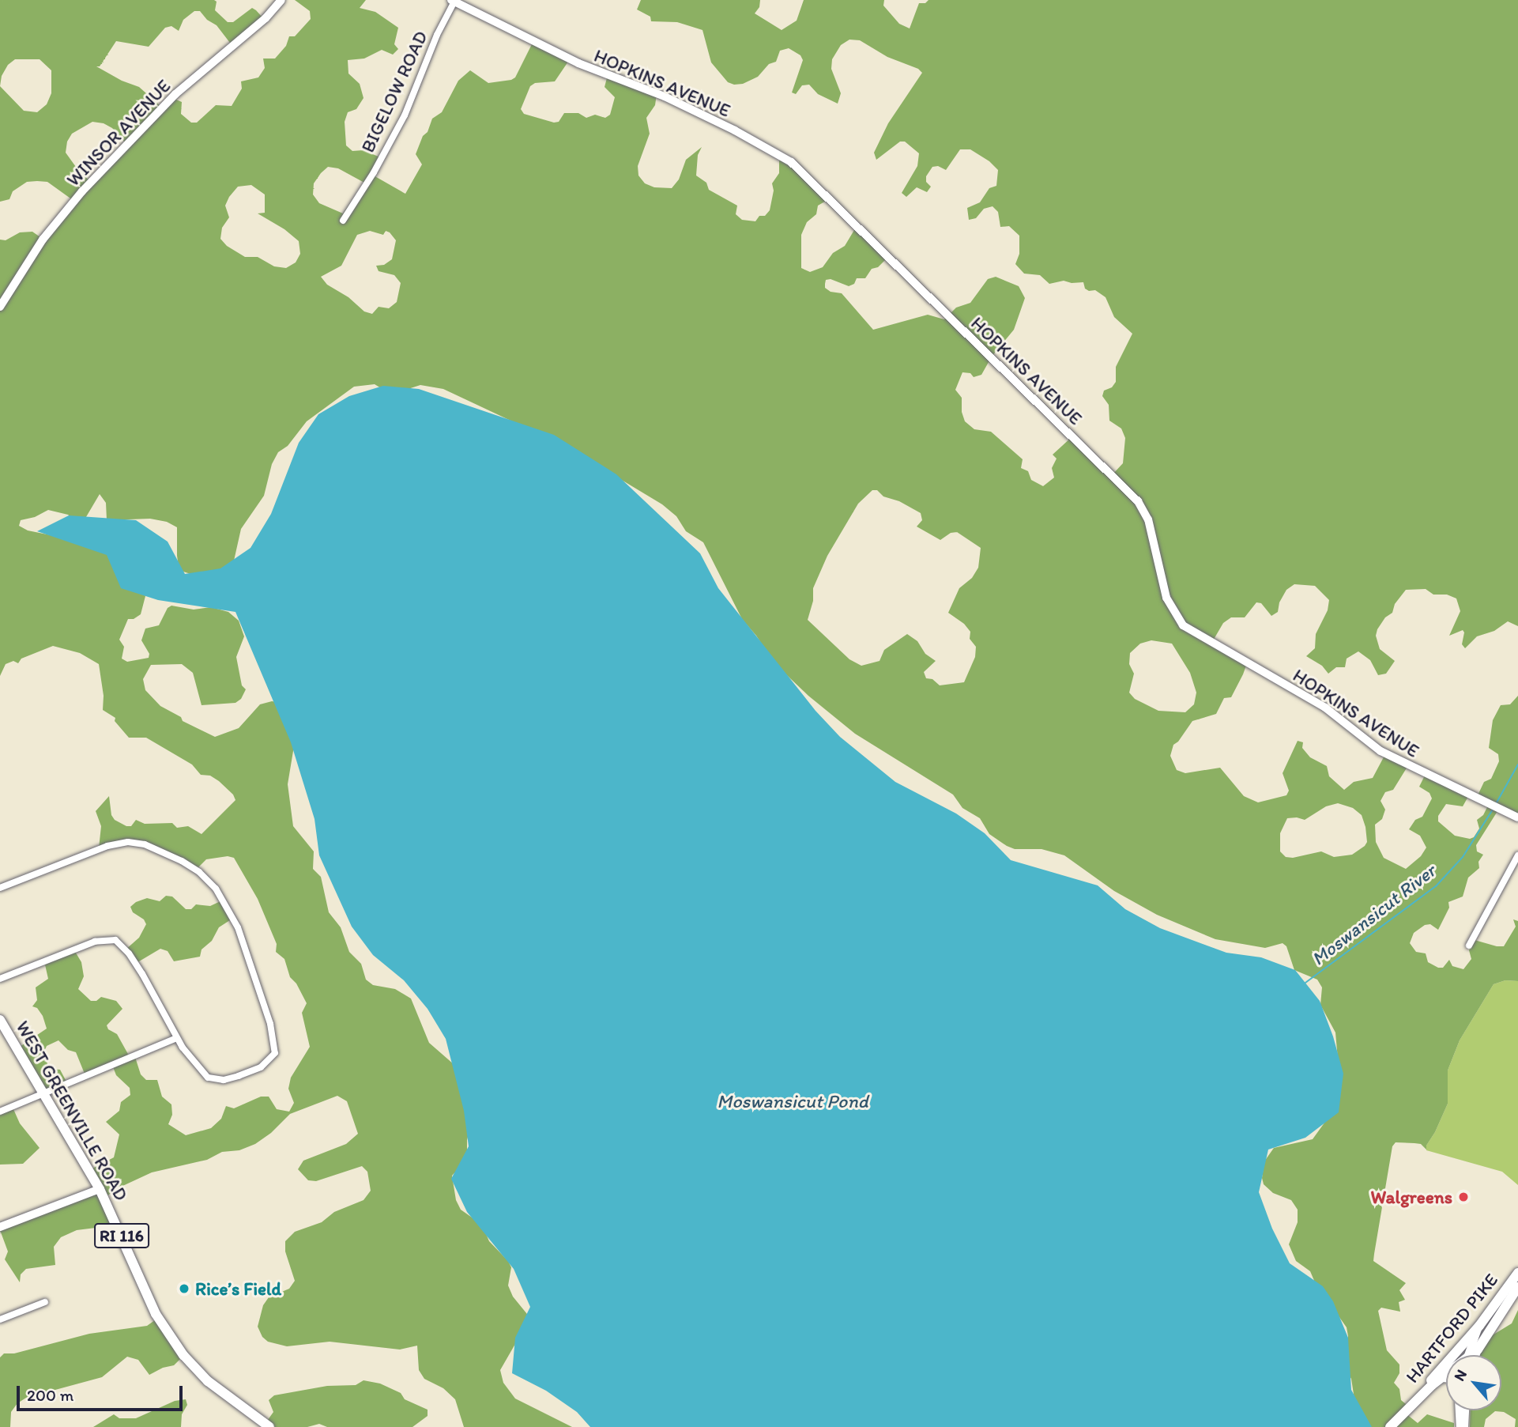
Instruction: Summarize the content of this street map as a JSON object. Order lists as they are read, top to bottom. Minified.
{"streets":{"main road":["WEST GREENVILLE ROAD","RI 116","HARTFORD PIKE"],"street":["HOPKINS AVENUE","BIGELOW ROAD","WINSOR AVENUE"]},"crossings":[["HOPKINS AVENUE","BIGELOW ROAD"]],"water":["Moswansicut River","Moswansicut Pond"],"places":["Walgreens","Rice’s Field"],"scale_bar":"200 m","north":"top left"}
